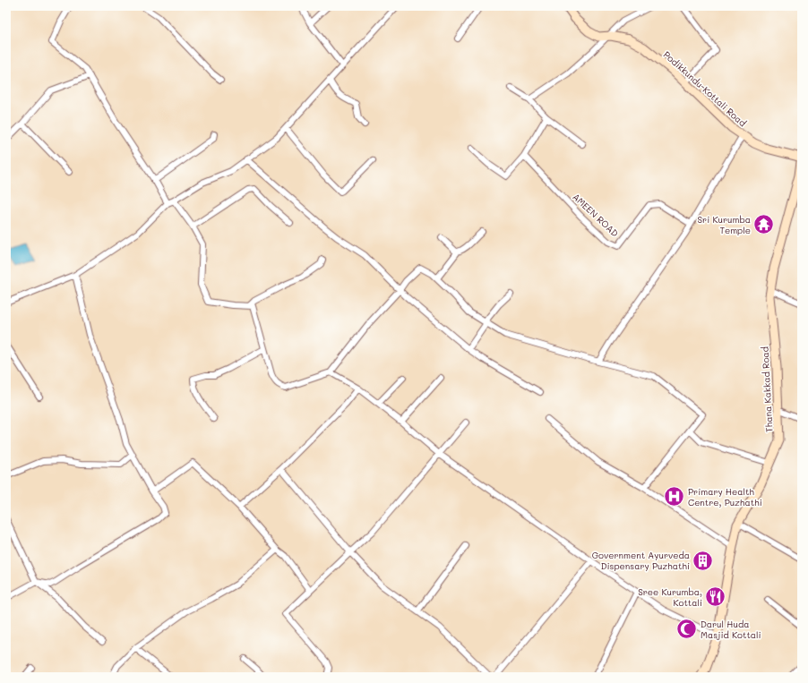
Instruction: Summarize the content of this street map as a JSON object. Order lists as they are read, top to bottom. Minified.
{"streets":{"main road":["Podikkundu-Kottali Road","Thana Kakkad Road"],"street":["AMEEN ROAD"]},"crossings":[["Podikkundu-Kottali Road","Thana Kakkad Road"]],"places":{"temple":["Sri Kurumba Temple"],"hospital":["Primary Health Centre, Puzhathi"],"building":["Government Ayurveda Dispensary Puzhathi"],"restaurant":["Sree Kurumba, Kottali"],"mosque":["Darul Huda Masjid Kottali"]}}
